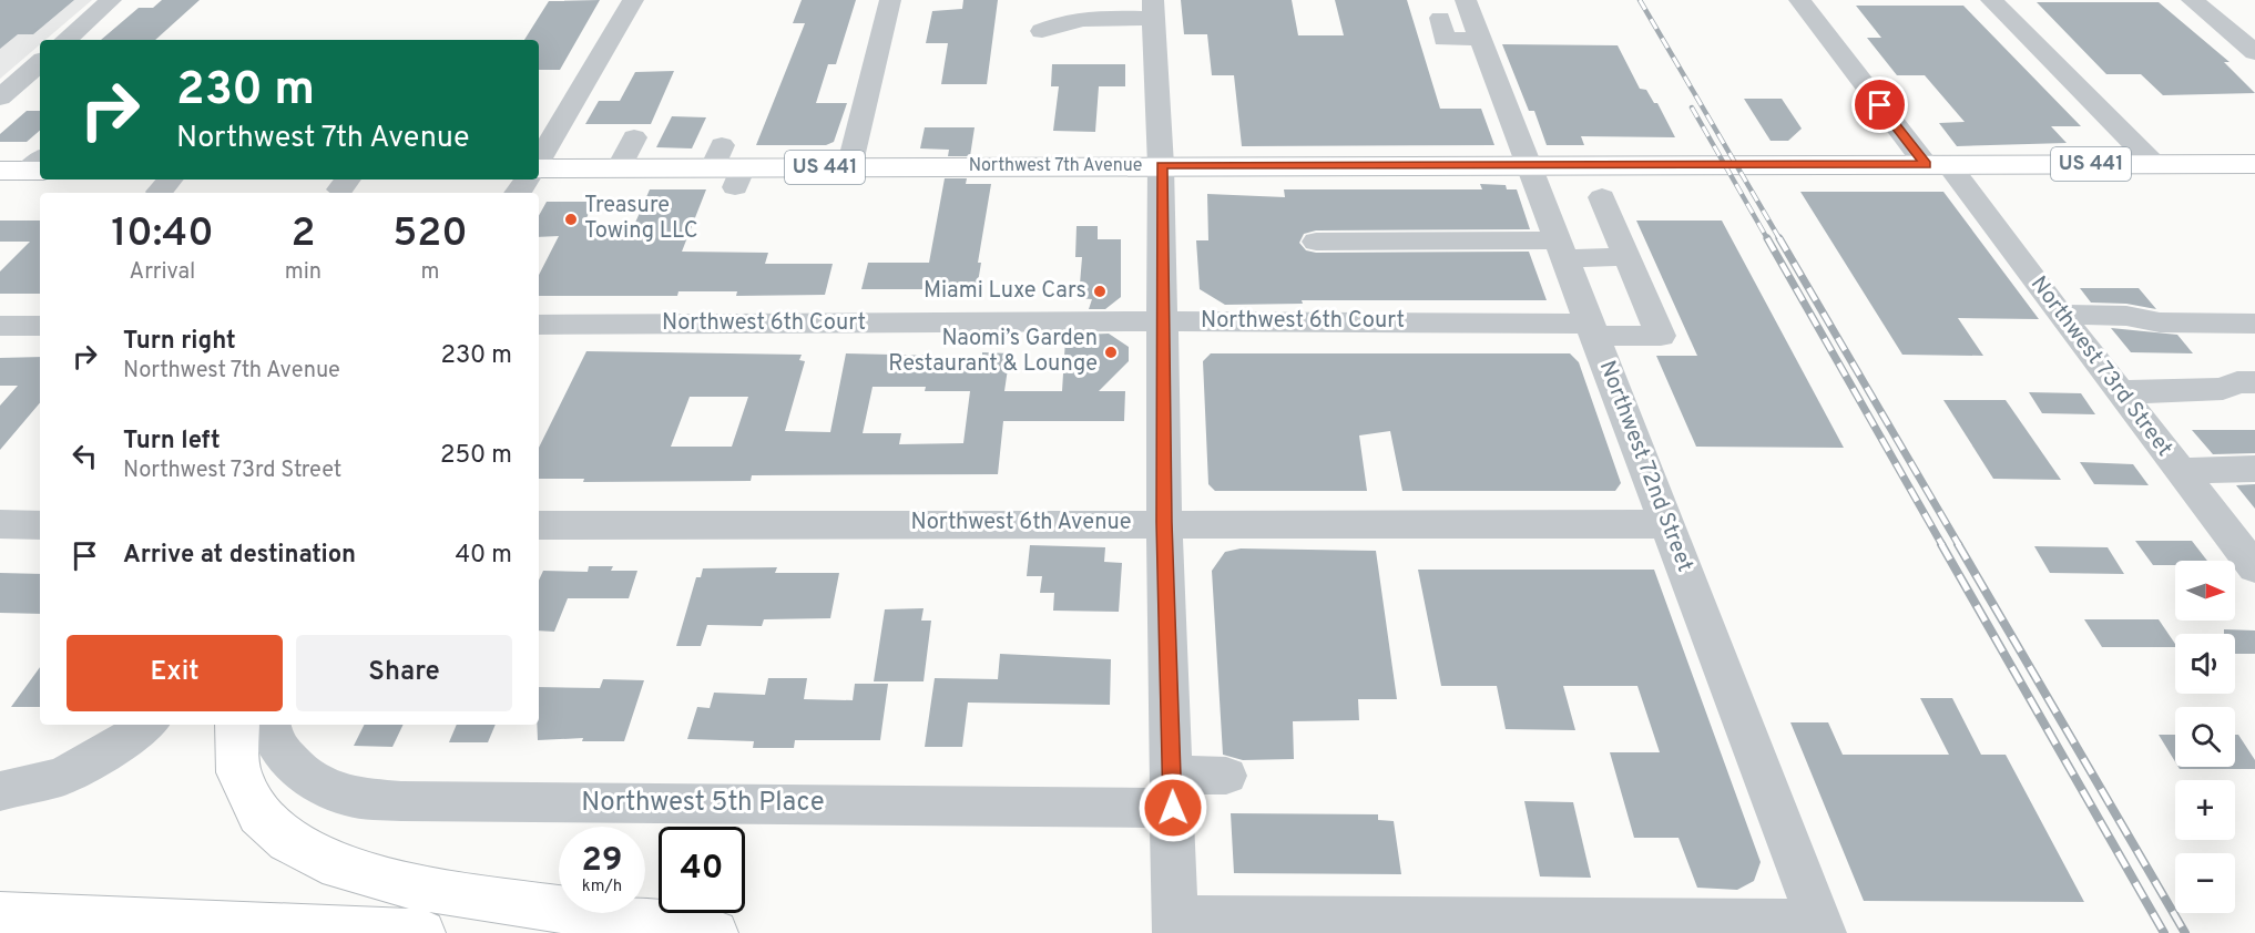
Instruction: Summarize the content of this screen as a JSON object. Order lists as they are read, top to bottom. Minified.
{"streets":{"main road":["US 441","Northwest 7th Avenue"],"street":["Northwest 6th Court","Northwest 73rd Street","Northwest 72nd Street","Northwest 6th Avenue","Northwest 5th Place"]},"crossings":[["Northwest 7th Avenue","Northwest 73rd Street"],["Northwest 7th Avenue","Northwest 72nd Street"],["Northwest 6th Court","Northwest 72nd Street"],["Northwest 72nd Street","Northwest 6th Avenue"]],"places":["Treasure Towing LLC","Miami Luxe Cars","Naomi’s Garden Restaurant & Lounge"],"north":"right","page":{"turn":["230 m","Northwest 7th Avenue"],"eta":["10:40","Arrival","2","min","520","m"],"list":[{"name":"Turn right","note":"Northwest 7th Avenue","value":"230 m"},{"name":"Turn left","note":"Northwest 73rd Street","value":"250 m"},{"name":"Arrive at destination","value":"40 m"}],"map_buttons":["+","−"],"buttons":["Exit","Share"],"speed":"29 km/h","limit":"40"}}
